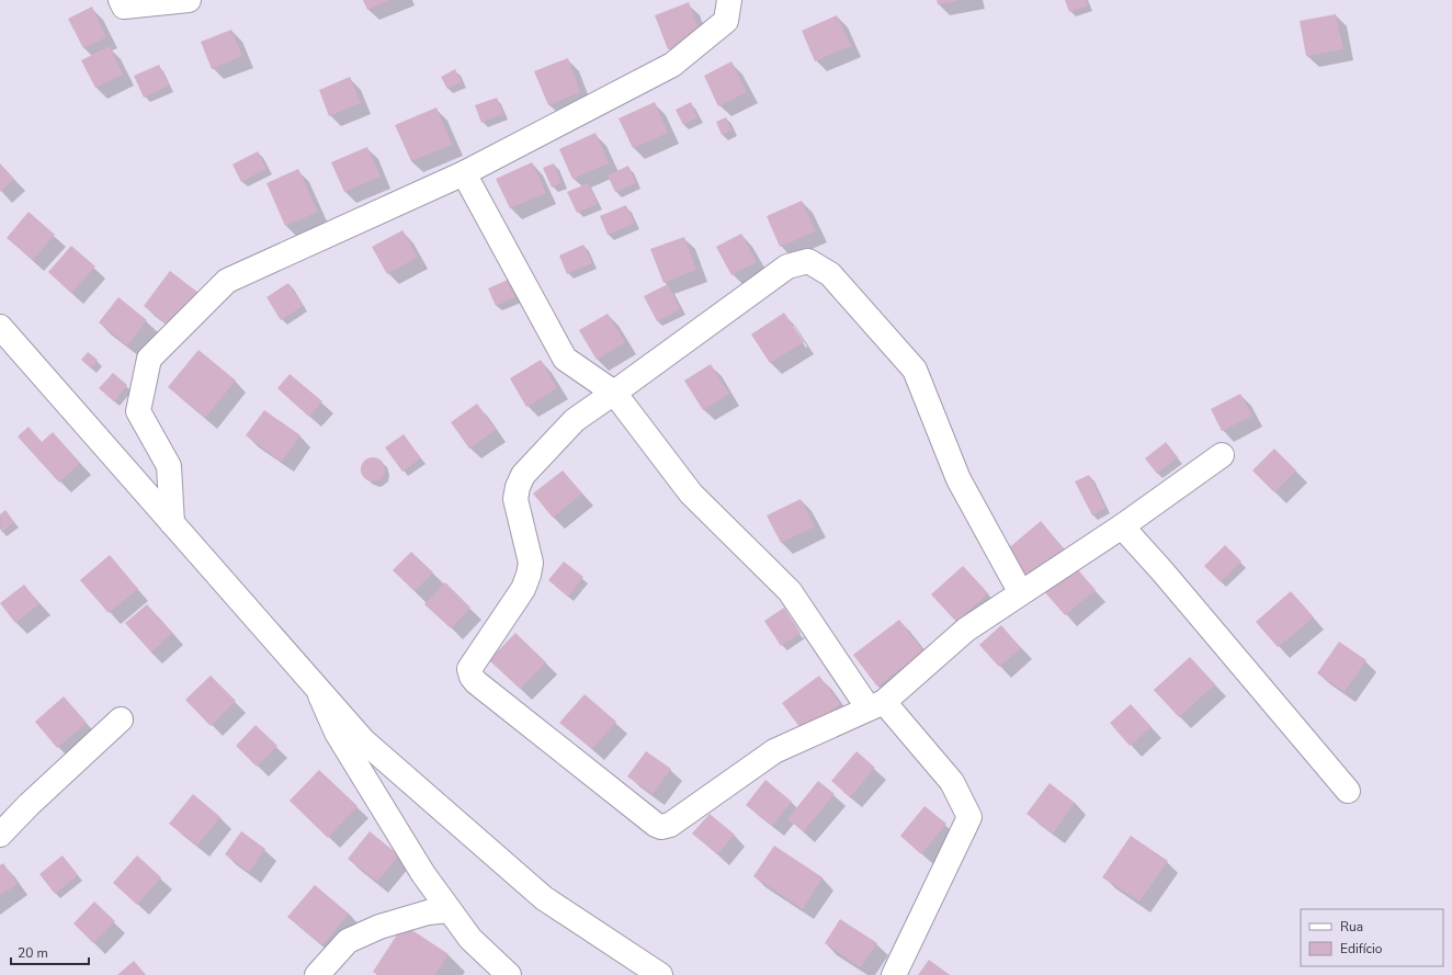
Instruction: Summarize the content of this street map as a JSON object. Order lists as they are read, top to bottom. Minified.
{"legend":["Rua","Edifício"],"scale_bar":"20 m"}
